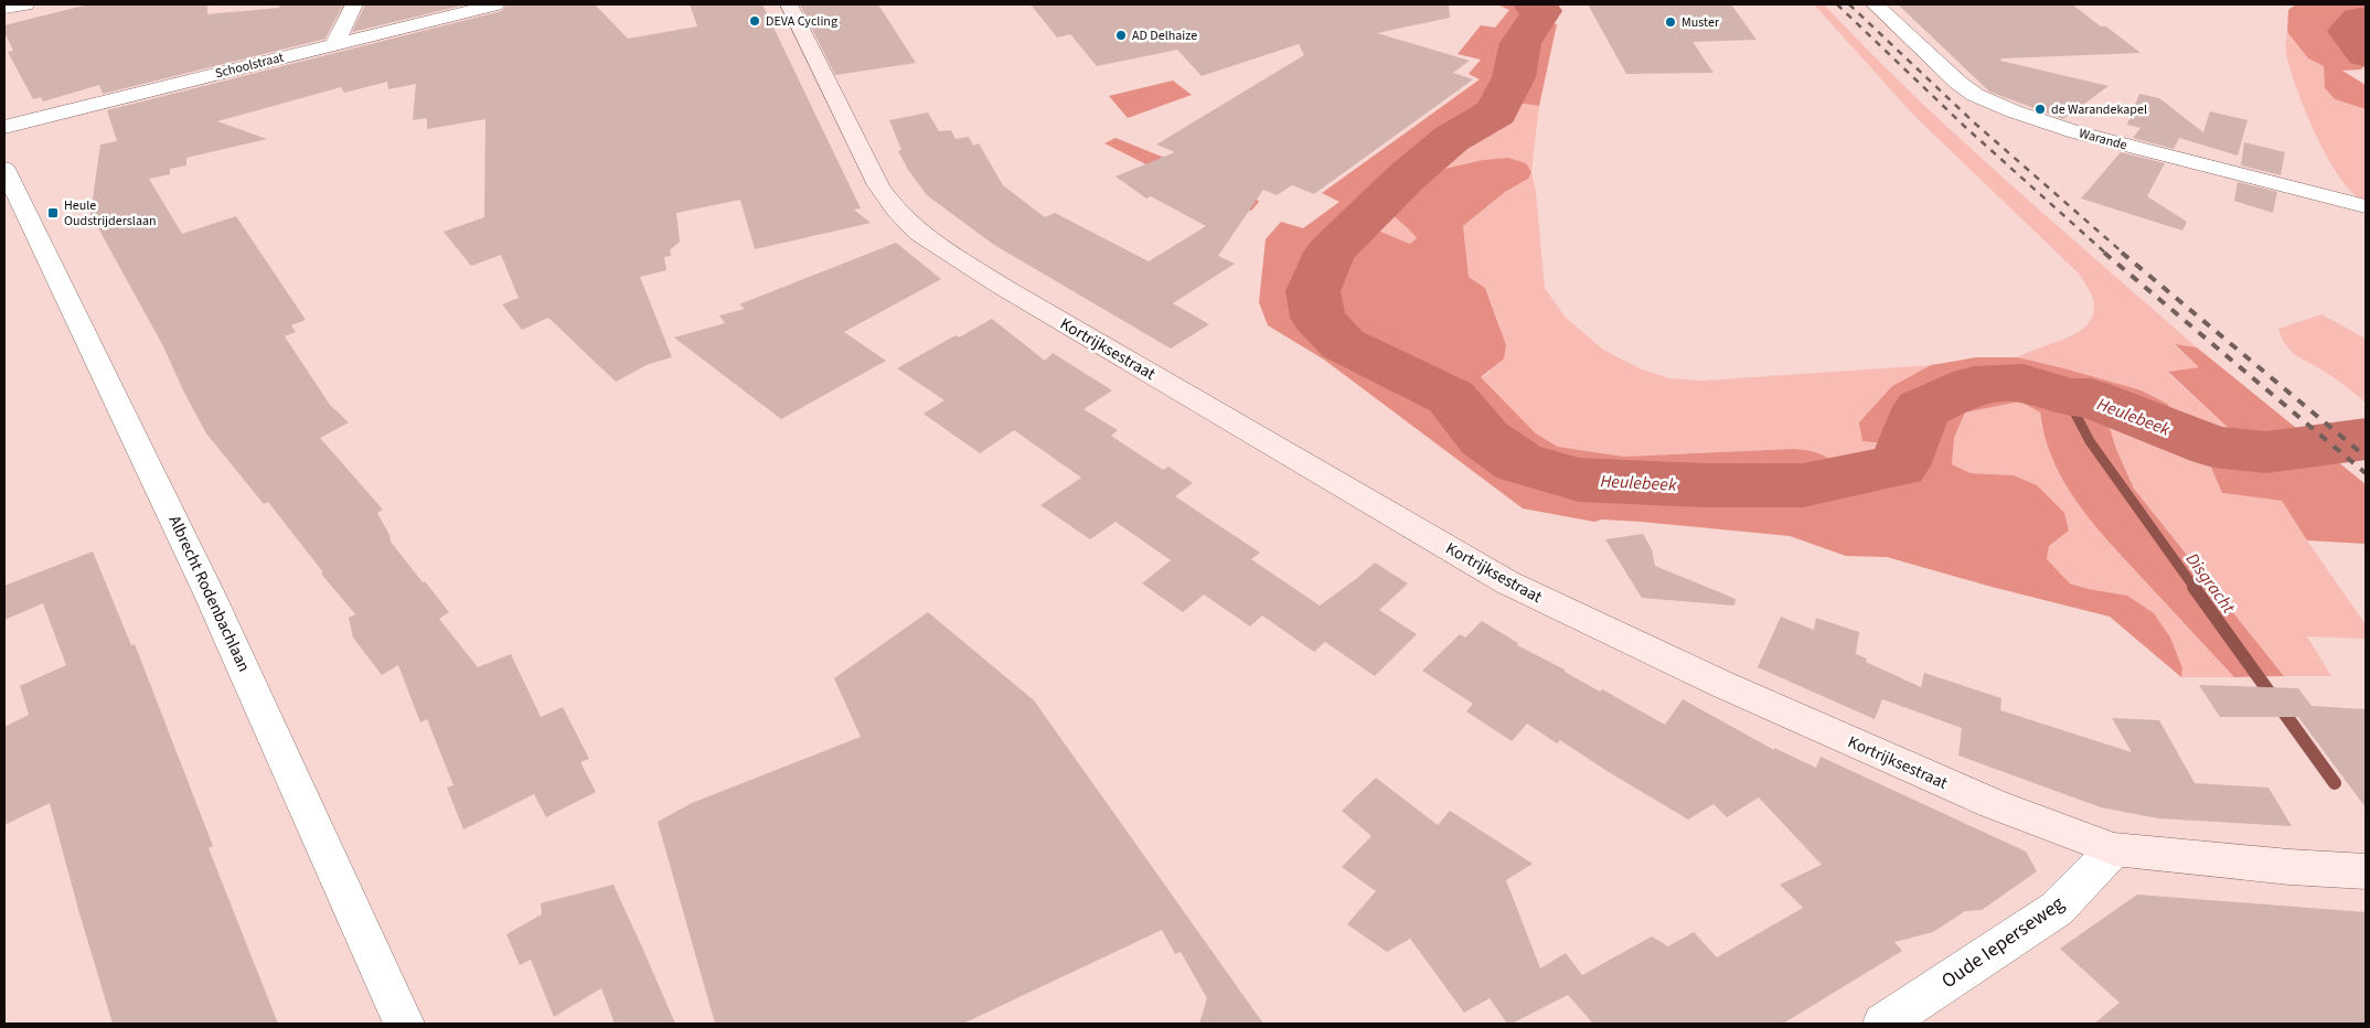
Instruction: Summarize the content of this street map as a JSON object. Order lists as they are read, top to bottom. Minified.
{"streets":{"street":["Schoolstraat","Warande","Kortrijksestraat","Albrecht Rodenbachlaan","Oude Ieperseweg"]},"crossings":[["Kortrijksestraat","Oude Ieperseweg"]],"water":["Heulebeek","Disgracht"],"places":{"other":["DEVA Cycling","Muster","AD Delhaize","de Warandekapel"],"transit":["Heule Oudstrijderslaan"]}}
